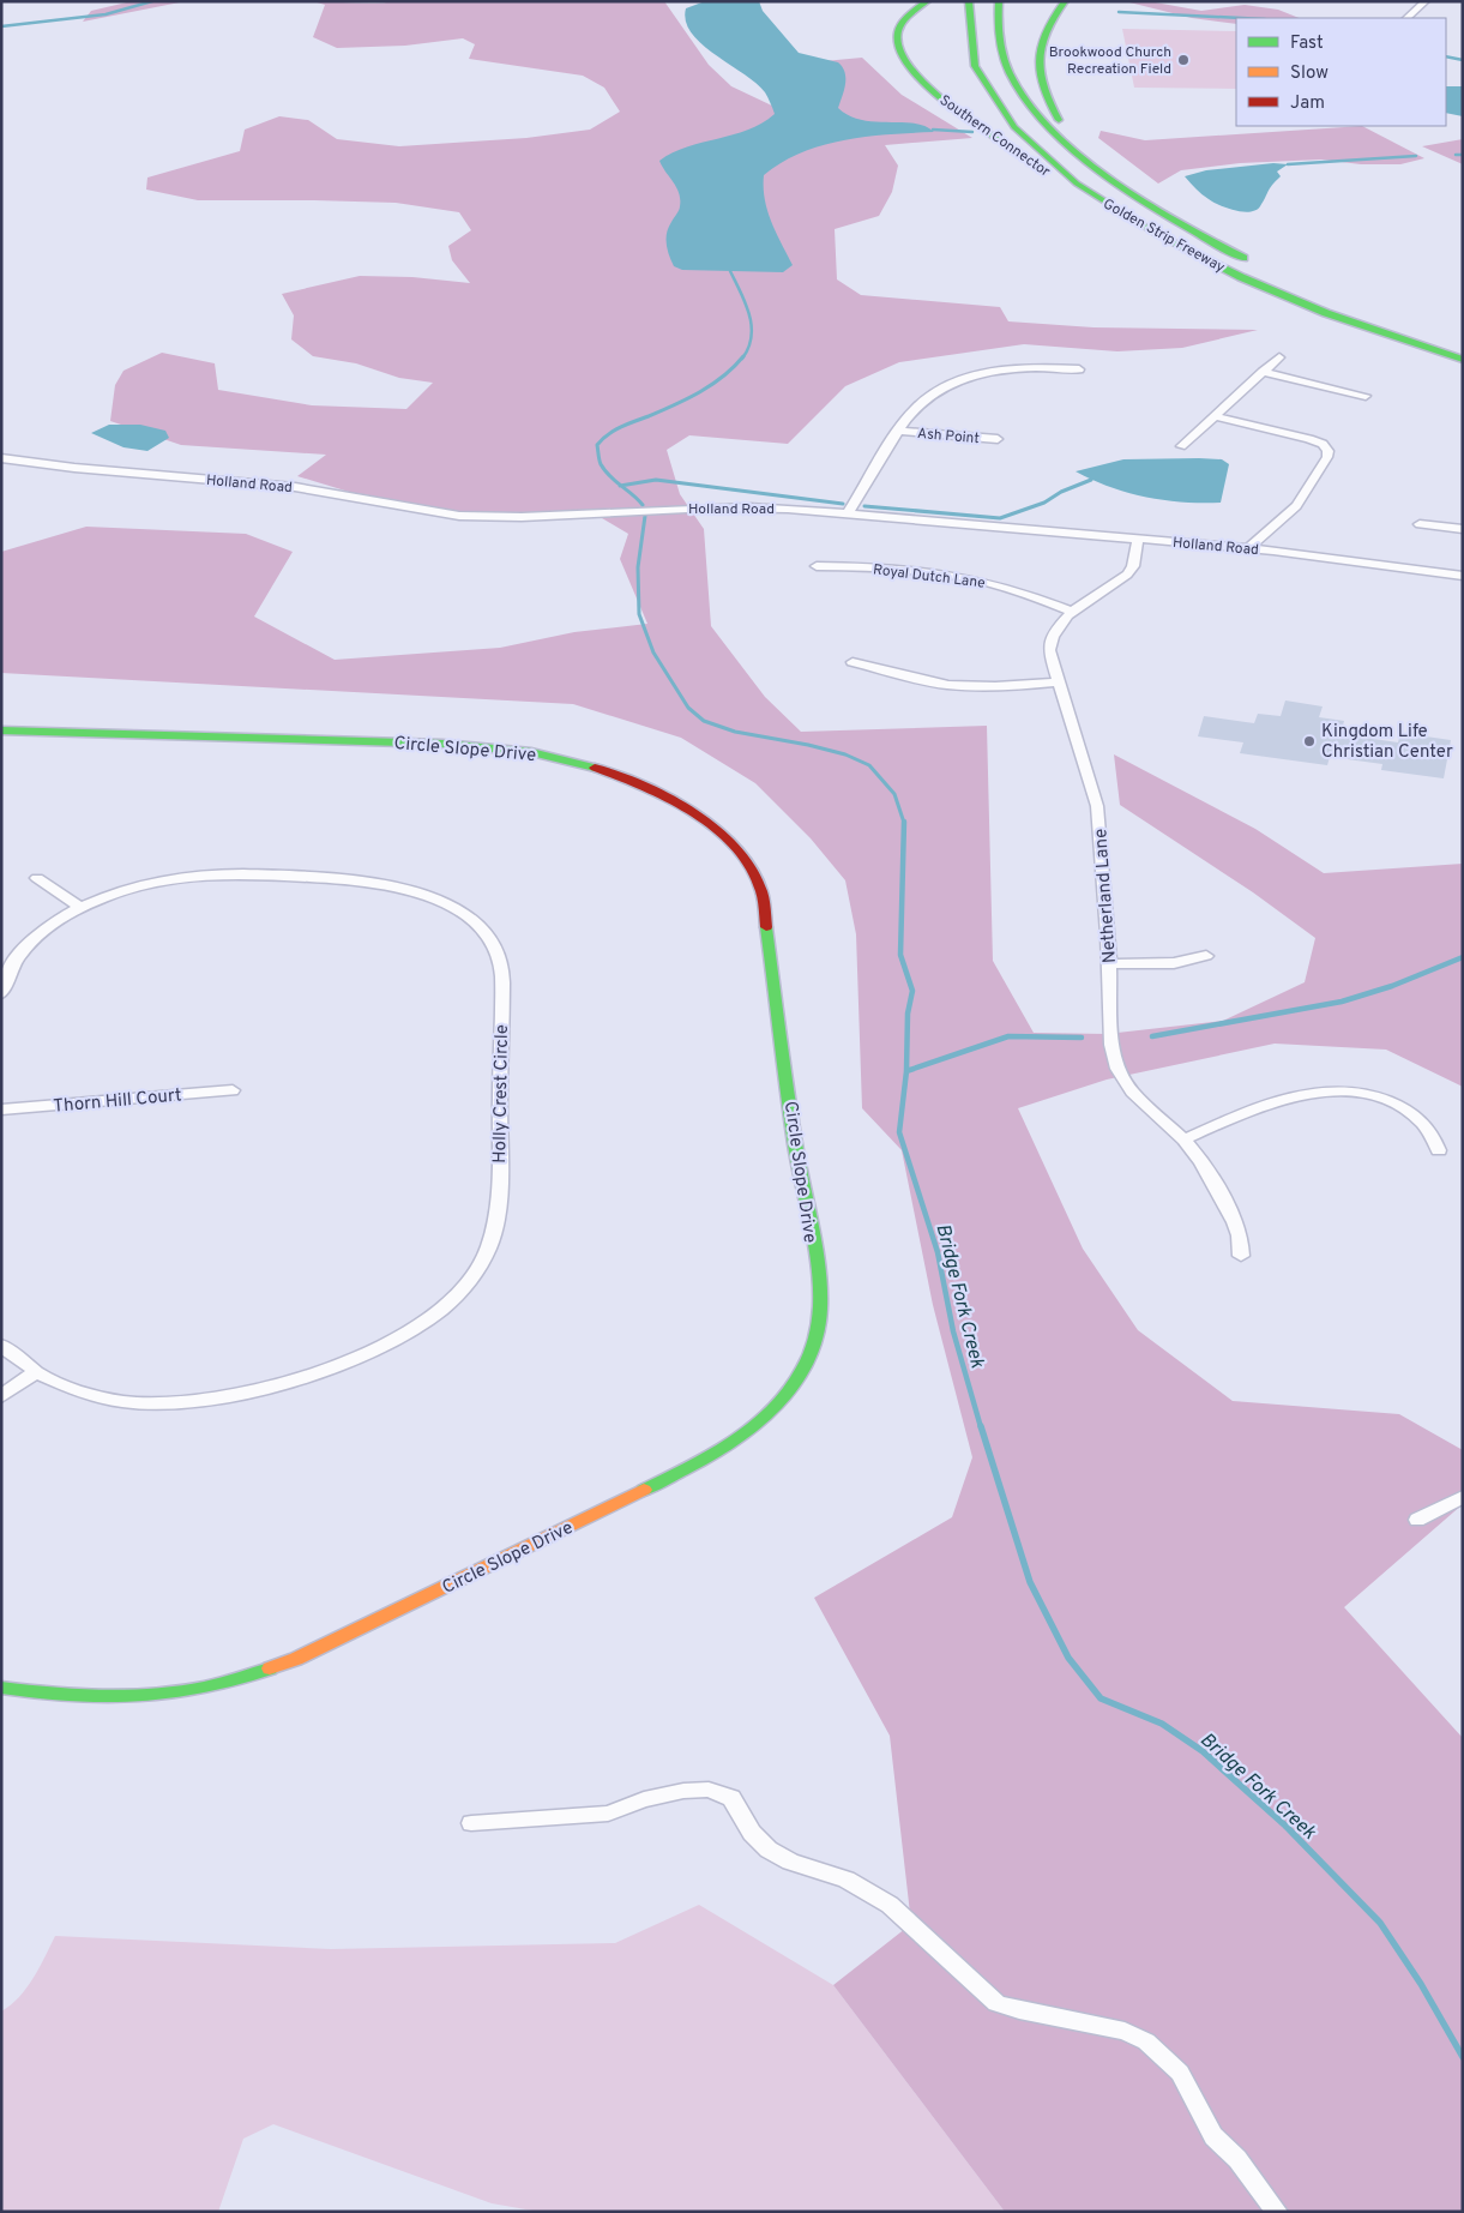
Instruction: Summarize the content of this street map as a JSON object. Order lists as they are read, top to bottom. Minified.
{"streets":{"main road":["Southern Connector","Golden Strip Freeway","Circle Slope Drive"],"street":["Ash Point","Holland Road","Royal Dutch Lane","Netherland Lane","Holly Crest Circle","Thorn Hill Court"]},"crossings":[["Southern Connector","Golden Strip Freeway"],["Holland Road","Netherland Lane"],["Royal Dutch Lane","Netherland Lane"]],"water":["Bridge Fork Creek"],"places":["Brookwood Church Recreation Field","Kingdom Life Christian Center"],"legend":["Fast","Slow","Jam"]}
